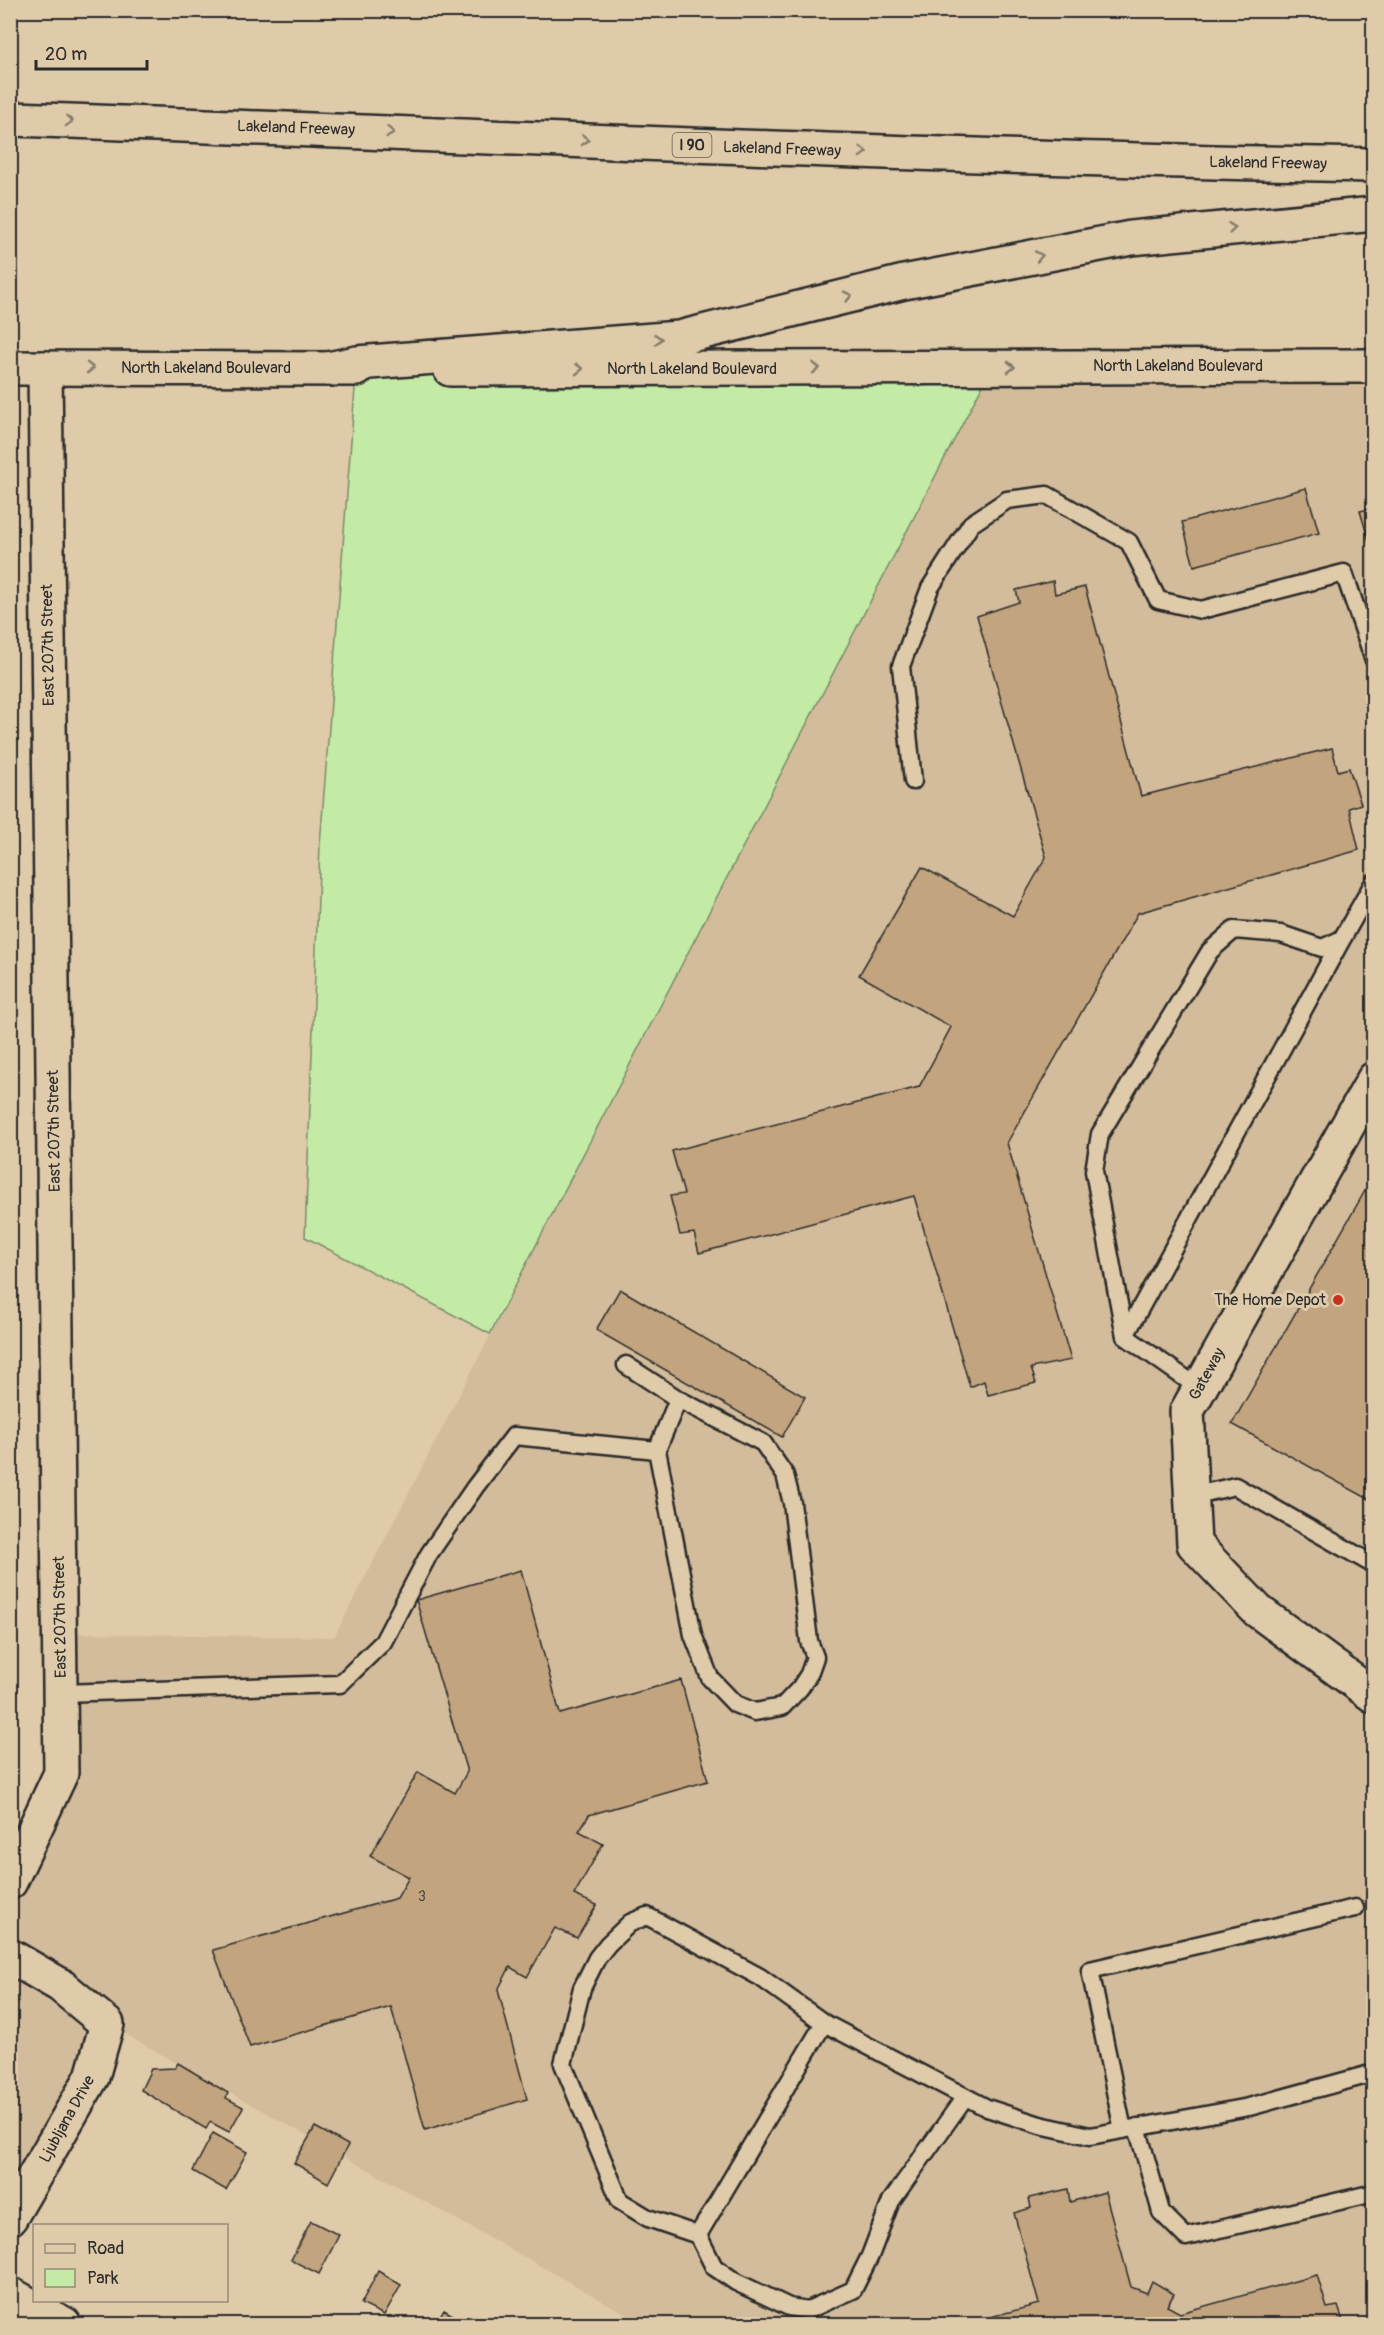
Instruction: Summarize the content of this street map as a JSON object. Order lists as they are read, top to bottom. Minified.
{"streets":{"main road":["Lakeland Freeway","I 90","North Lakeland Boulevard","East 207th Street","Gateway","Ljubljana Drive"]},"crossings":[["North Lakeland Boulevard","East 207th Street"]],"places":["The Home Depot"],"house_numbers":["3"],"legend":["Road","Park"],"scale_bar":"20 m"}
